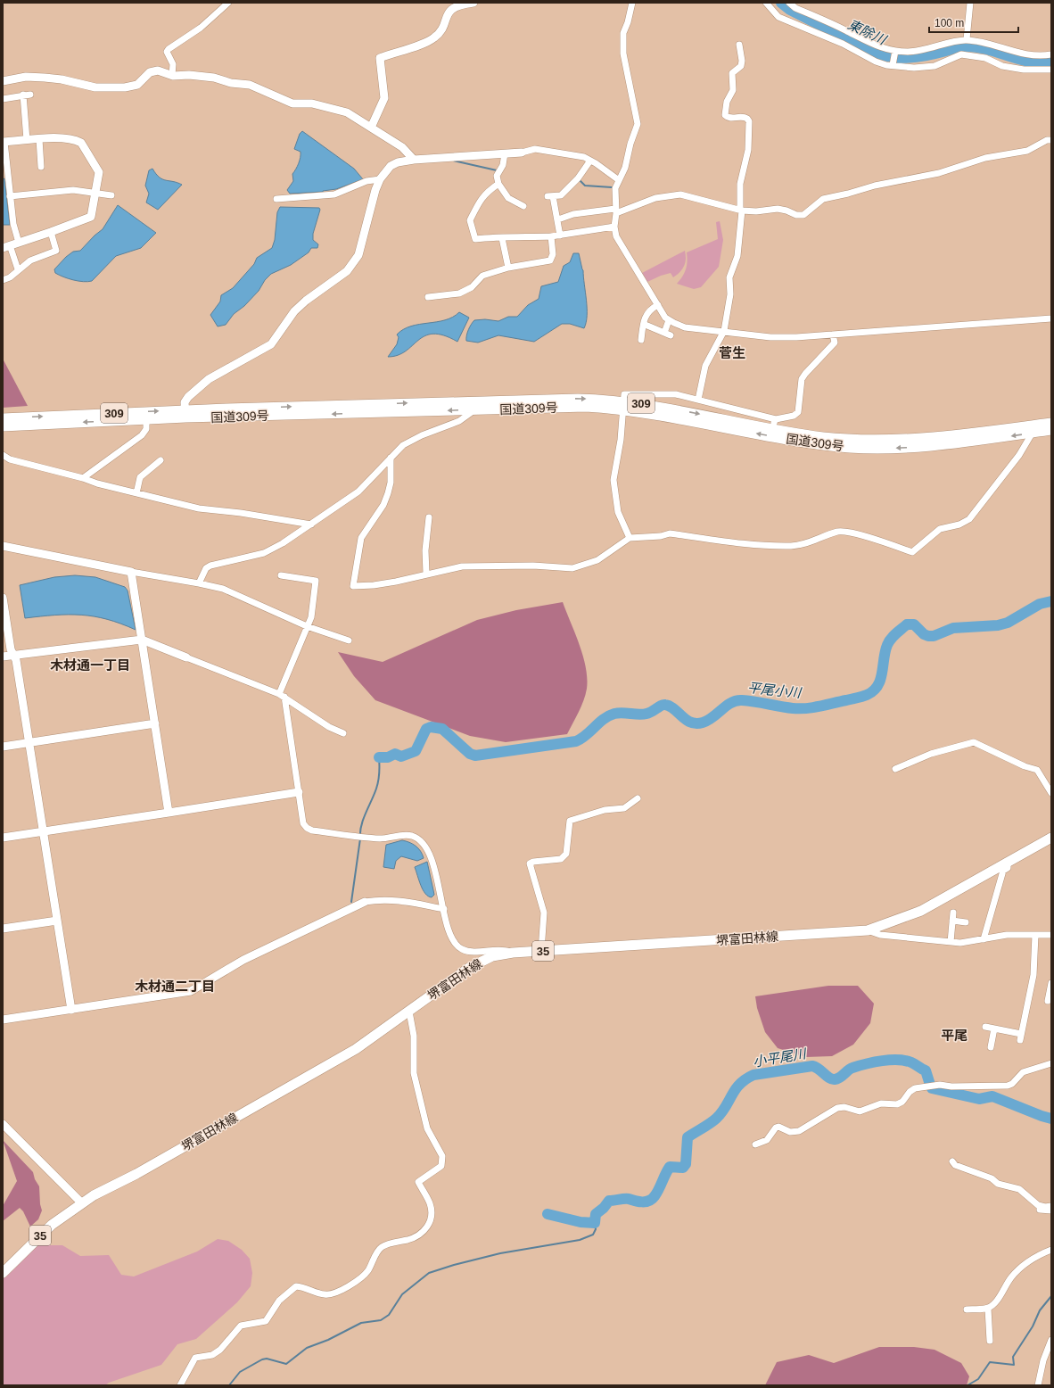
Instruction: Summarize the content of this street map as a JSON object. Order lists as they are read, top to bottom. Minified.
{"streets":{"main road":["309","国道309号","堺富田林線","35"]},"districts":["菅生","木材通一丁目","木材通二丁目","平尾"],"water":["東除川","平尾小川","小平尾川"],"scale_bar":"100 m"}
